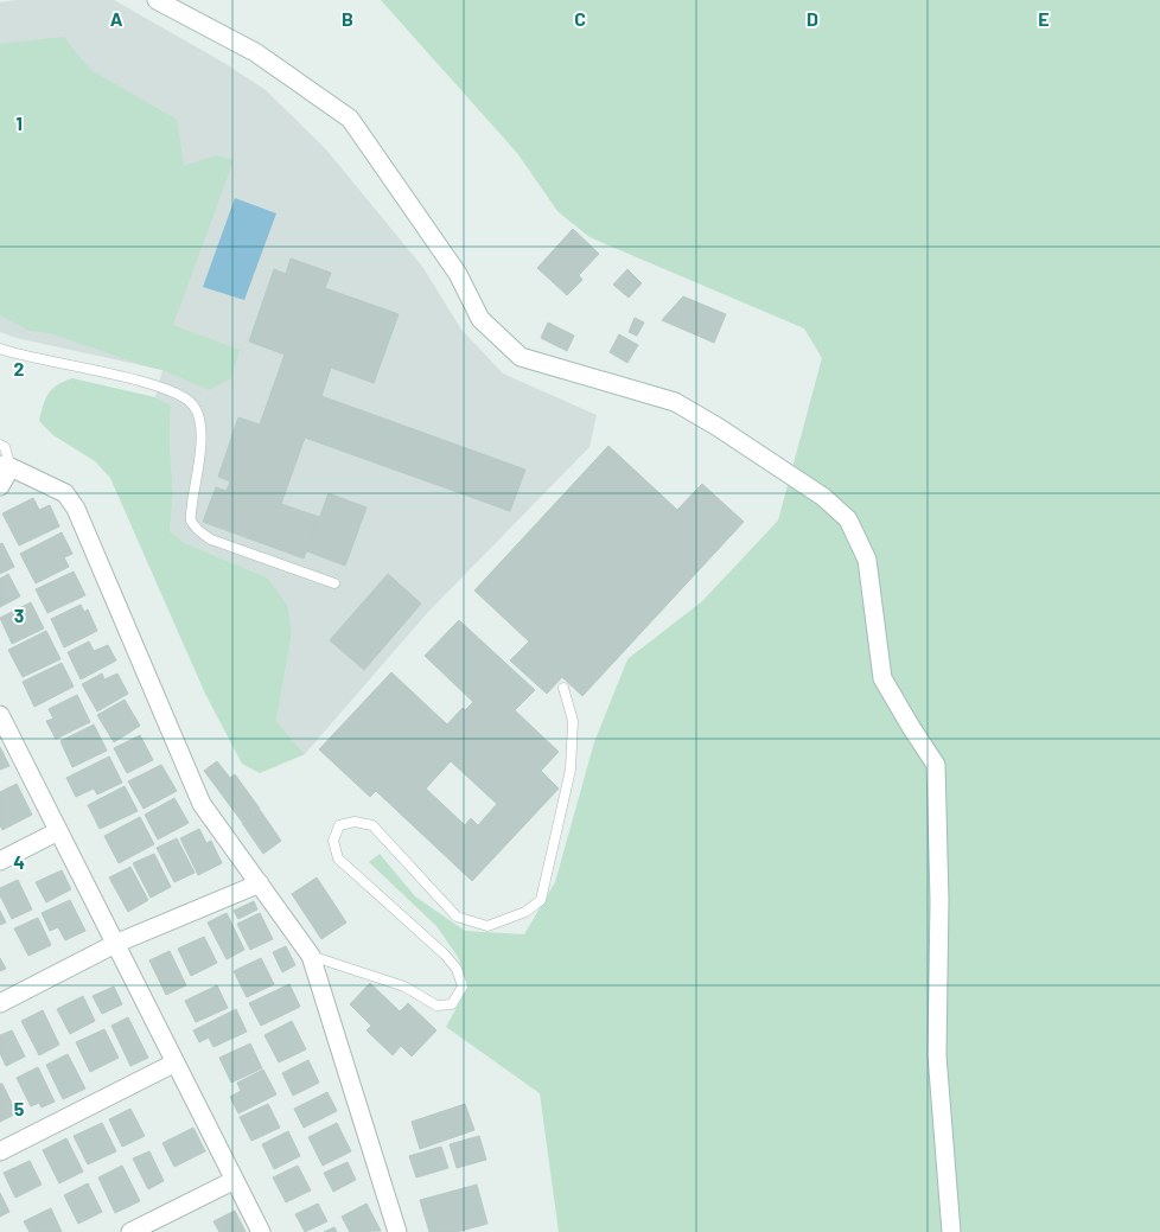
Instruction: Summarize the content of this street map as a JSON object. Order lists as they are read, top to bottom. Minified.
{"grid":{"columns":["A","B","C","D","E"],"rows":["1","2","3","4","5"]}}
